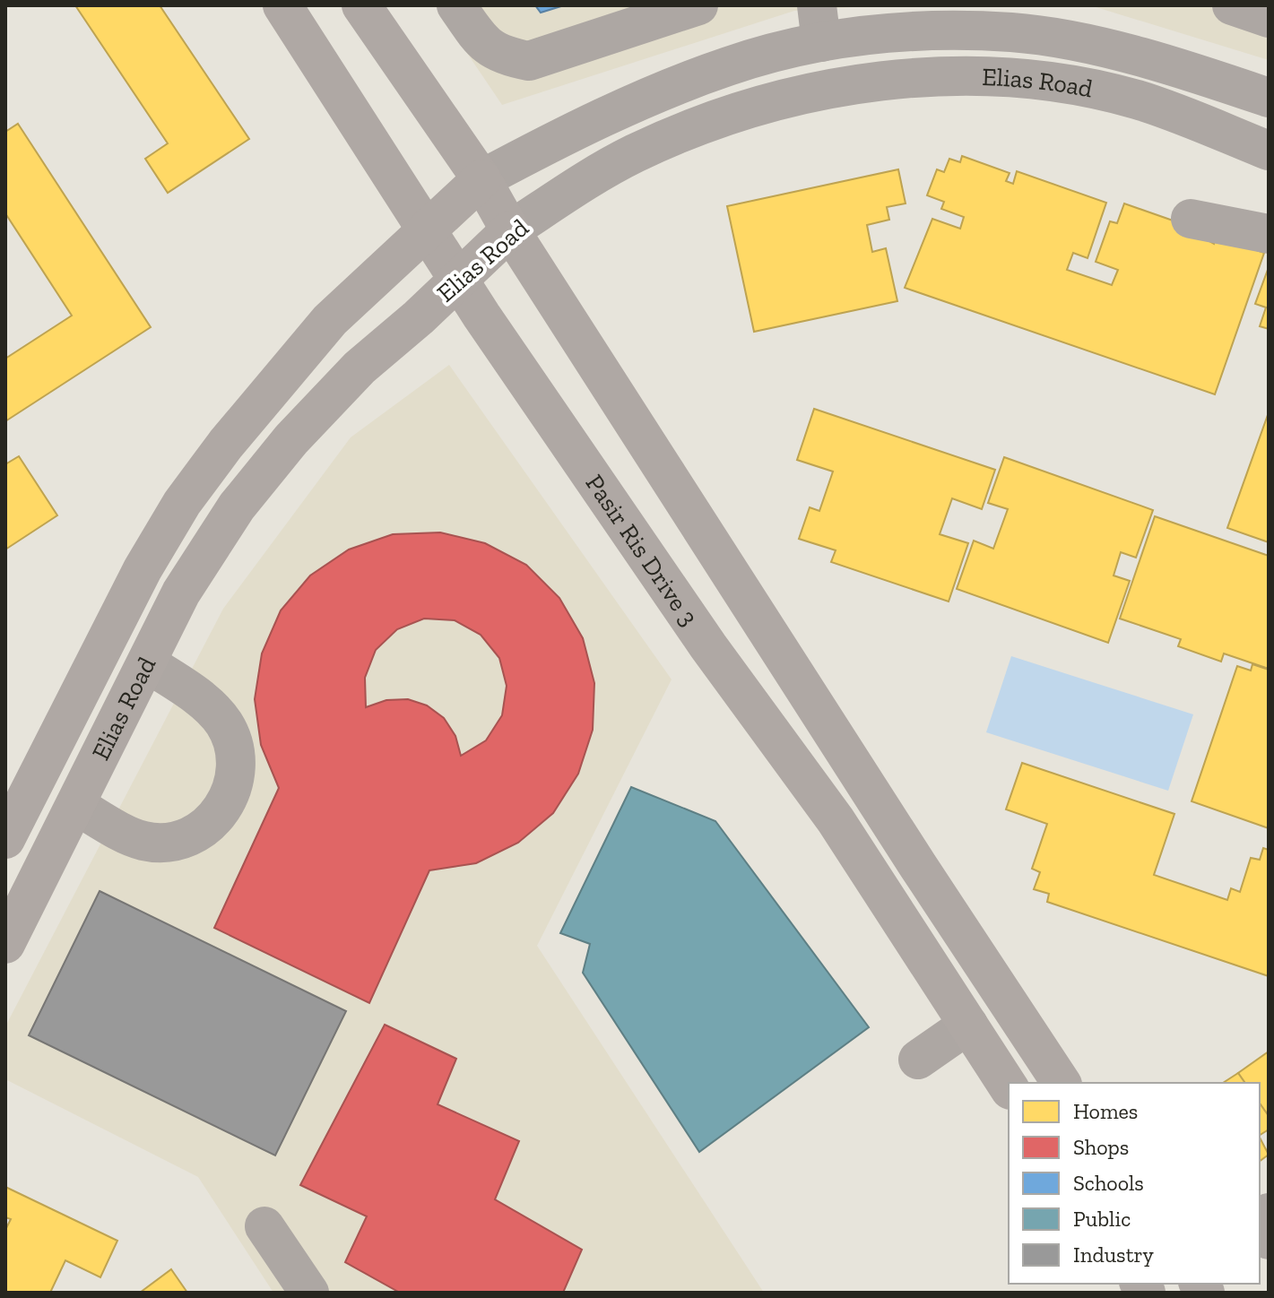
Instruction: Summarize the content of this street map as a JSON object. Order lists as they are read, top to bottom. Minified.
{"streets":{"main road":["Elias Road","Pasir Ris Drive 3"]},"crossings":[["Elias Road","Pasir Ris Drive 3"]],"legend":["Homes","Shops","Schools","Public","Industry"]}
